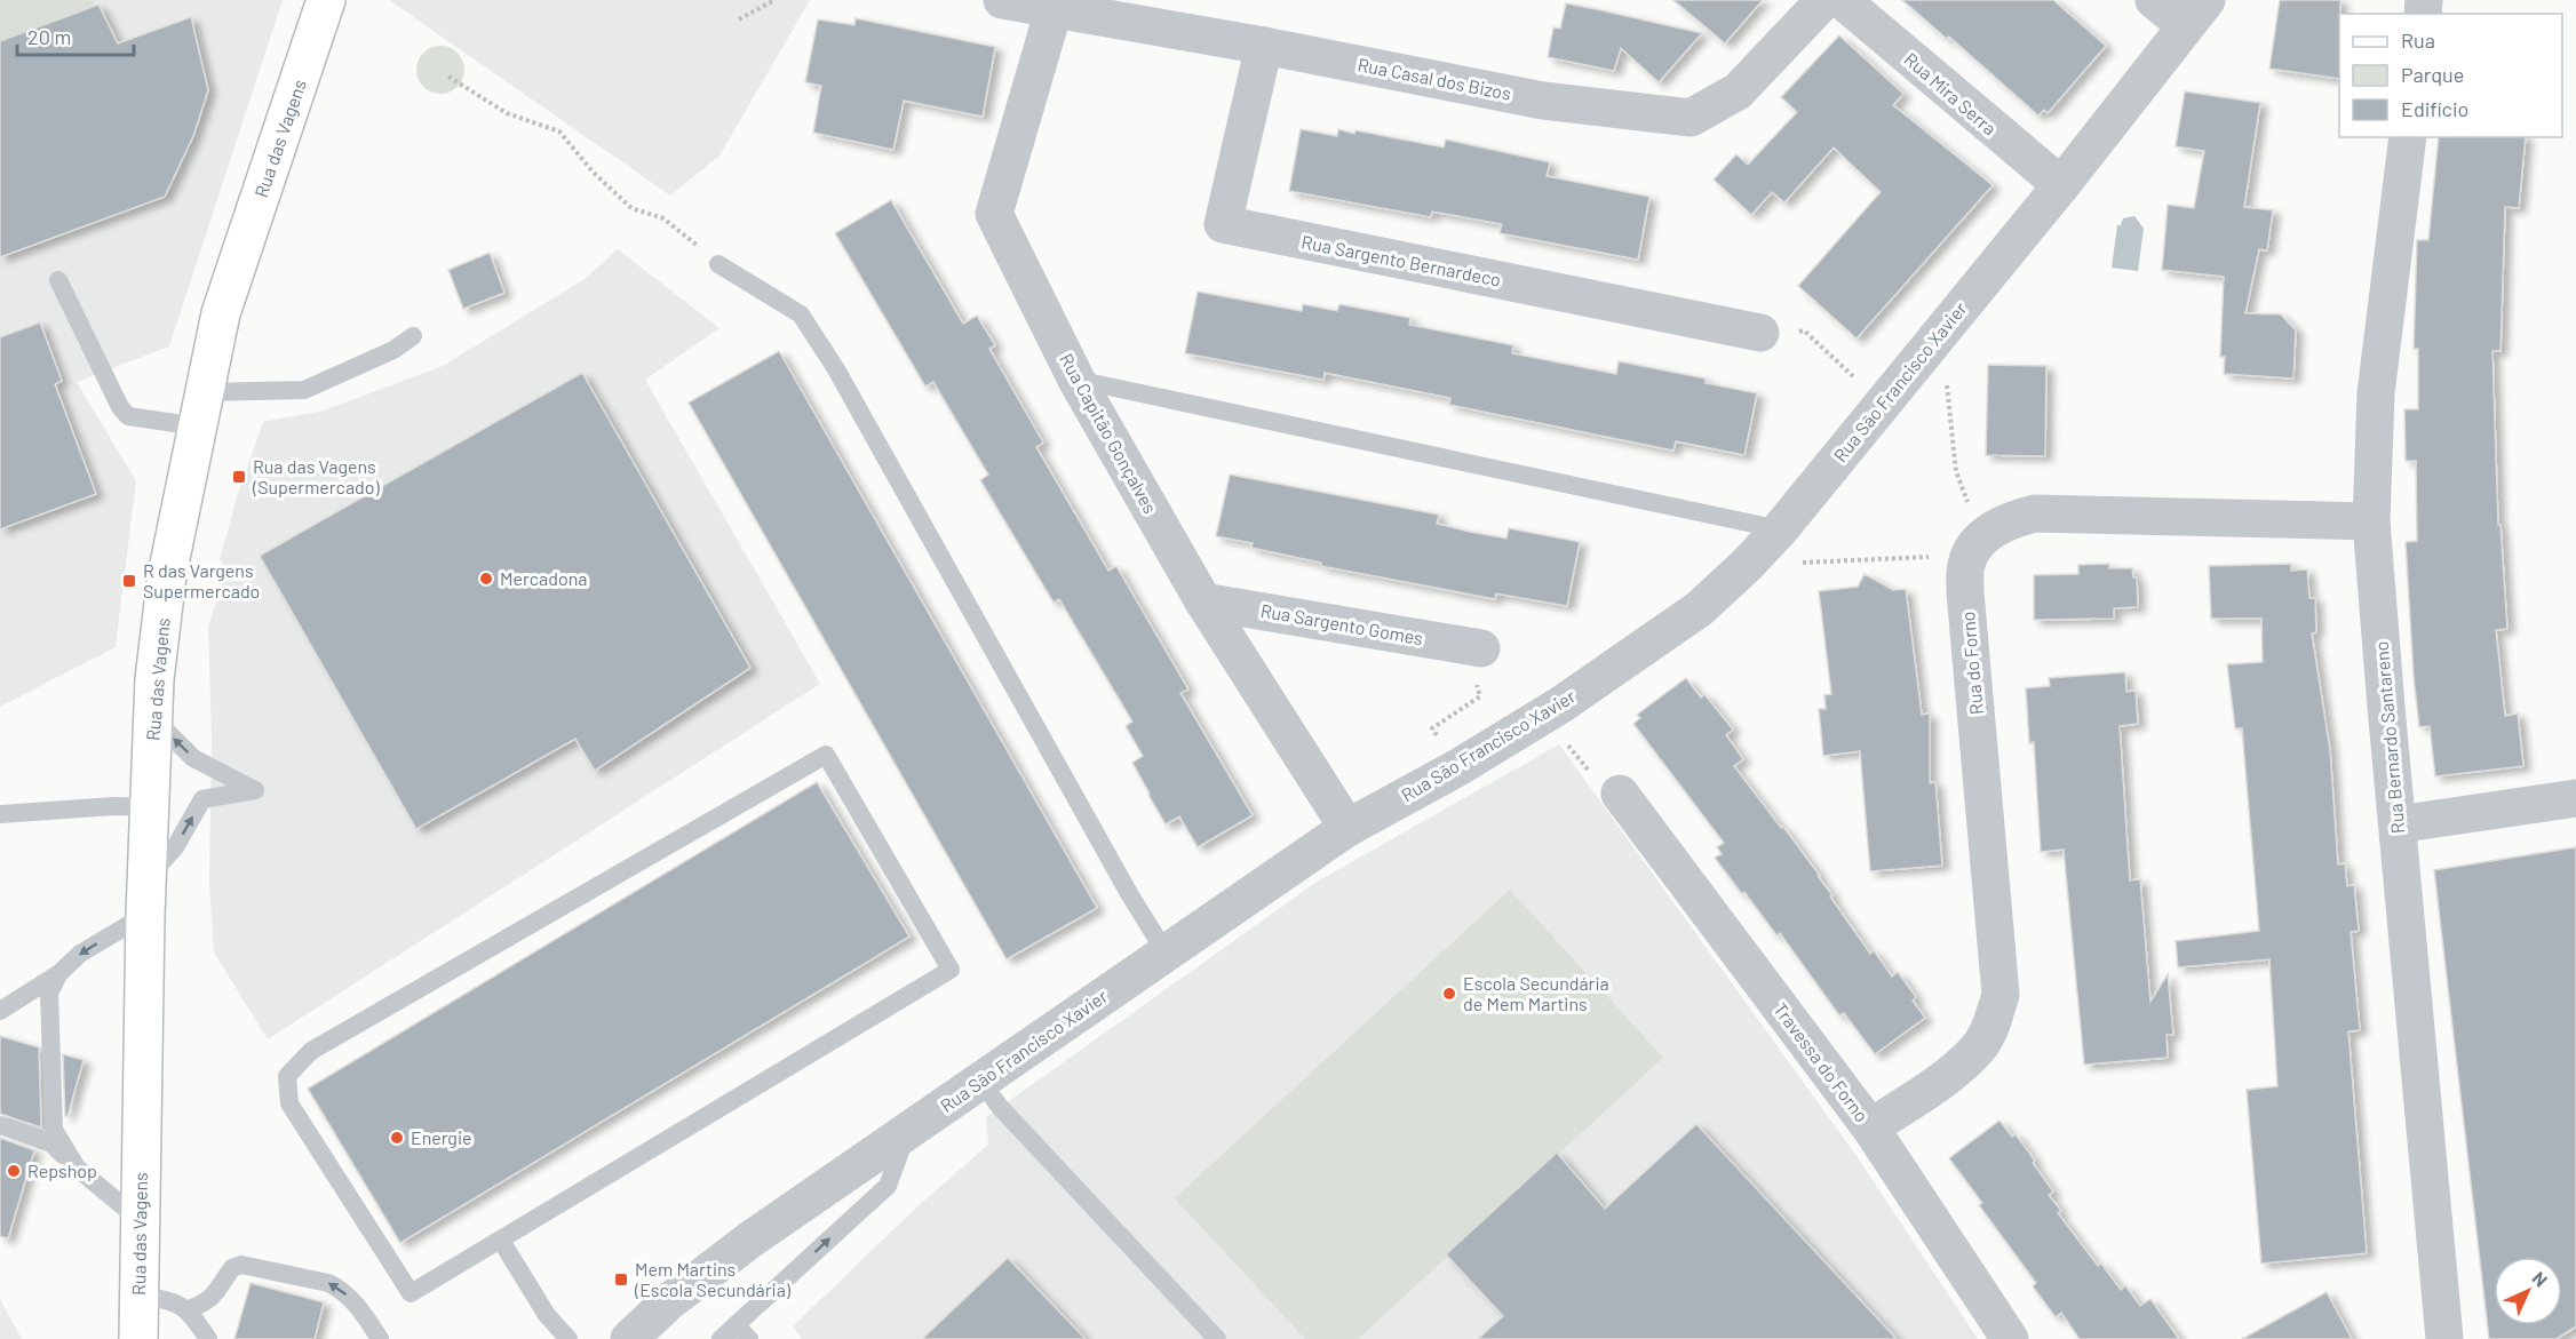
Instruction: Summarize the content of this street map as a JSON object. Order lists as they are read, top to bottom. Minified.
{"streets":{"street":["Rua Casal dos Bizos","Rua Mira Serra","Rua das Vagens","Rua Sargento Bernardeco","Rua São Francisco Xavier","Rua Capitão Gonçalves","Rua Sargento Gomes","Rua do Forno","Rua Bernardo Santareno","Travessa do Forno"]},"crossings":[["Rua Casal dos Bizos","Rua Sargento Bernardeco"],["Rua Casal dos Bizos","Rua Capitão Gonçalves"],["Rua Mira Serra","Rua São Francisco Xavier"],["Rua São Francisco Xavier","Rua Capitão Gonçalves"],["Rua Capitão Gonçalves","Rua Sargento Gomes"],["Rua do Forno","Travessa do Forno"]],"places":{"transit":["Rua das Vagens (Supermercado)","R das Vargens Supermercado","Mem Martins (Escola Secundária)"],"other":["Mercadona","Escola Secundária de Mem Martins","Energie","Repshop"]},"legend":["Rua","Parque","Edifício"],"scale_bar":"20 m","north":"top right"}
